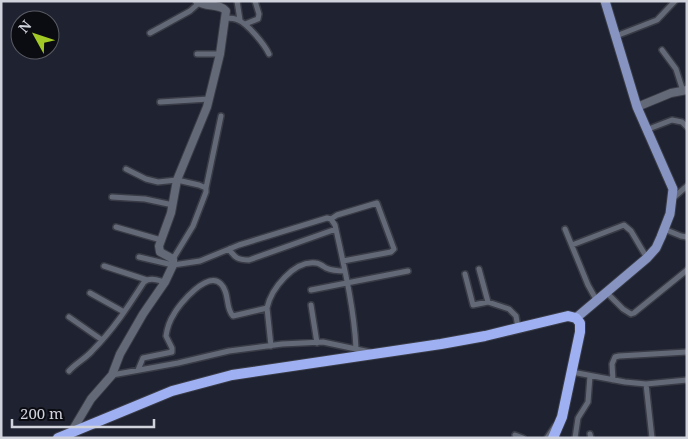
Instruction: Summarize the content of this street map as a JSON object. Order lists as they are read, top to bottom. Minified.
{"scale_bar":"200 m","north":"top left"}
